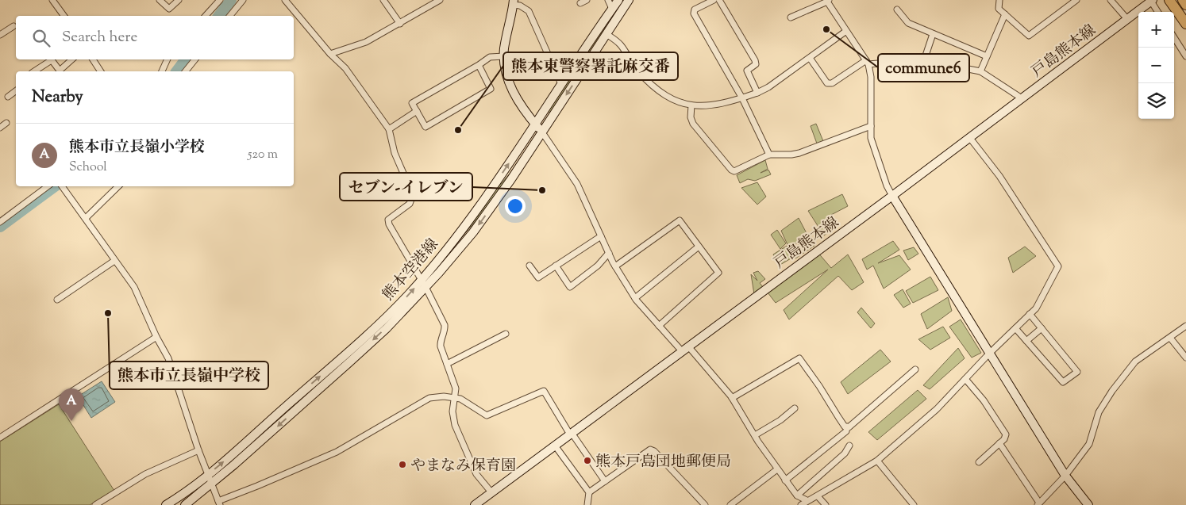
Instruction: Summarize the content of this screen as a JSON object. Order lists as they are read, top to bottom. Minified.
{"streets":{"main road":["戸島熊本線","熊本空港線"]},"places":["commune6","熊本東警察署託麻交番","セブン-イレブン","熊本市立長嶺中学校","熊本戸島団地郵便局","やまなみ保育園"],"page":{"map_buttons":["+","−"],"search":"Search here","heading":"Nearby","list":[{"mark":"A","name":"熊本市立長嶺小学校","note":"School","value":"520 m"}],"pins":"A"}}
